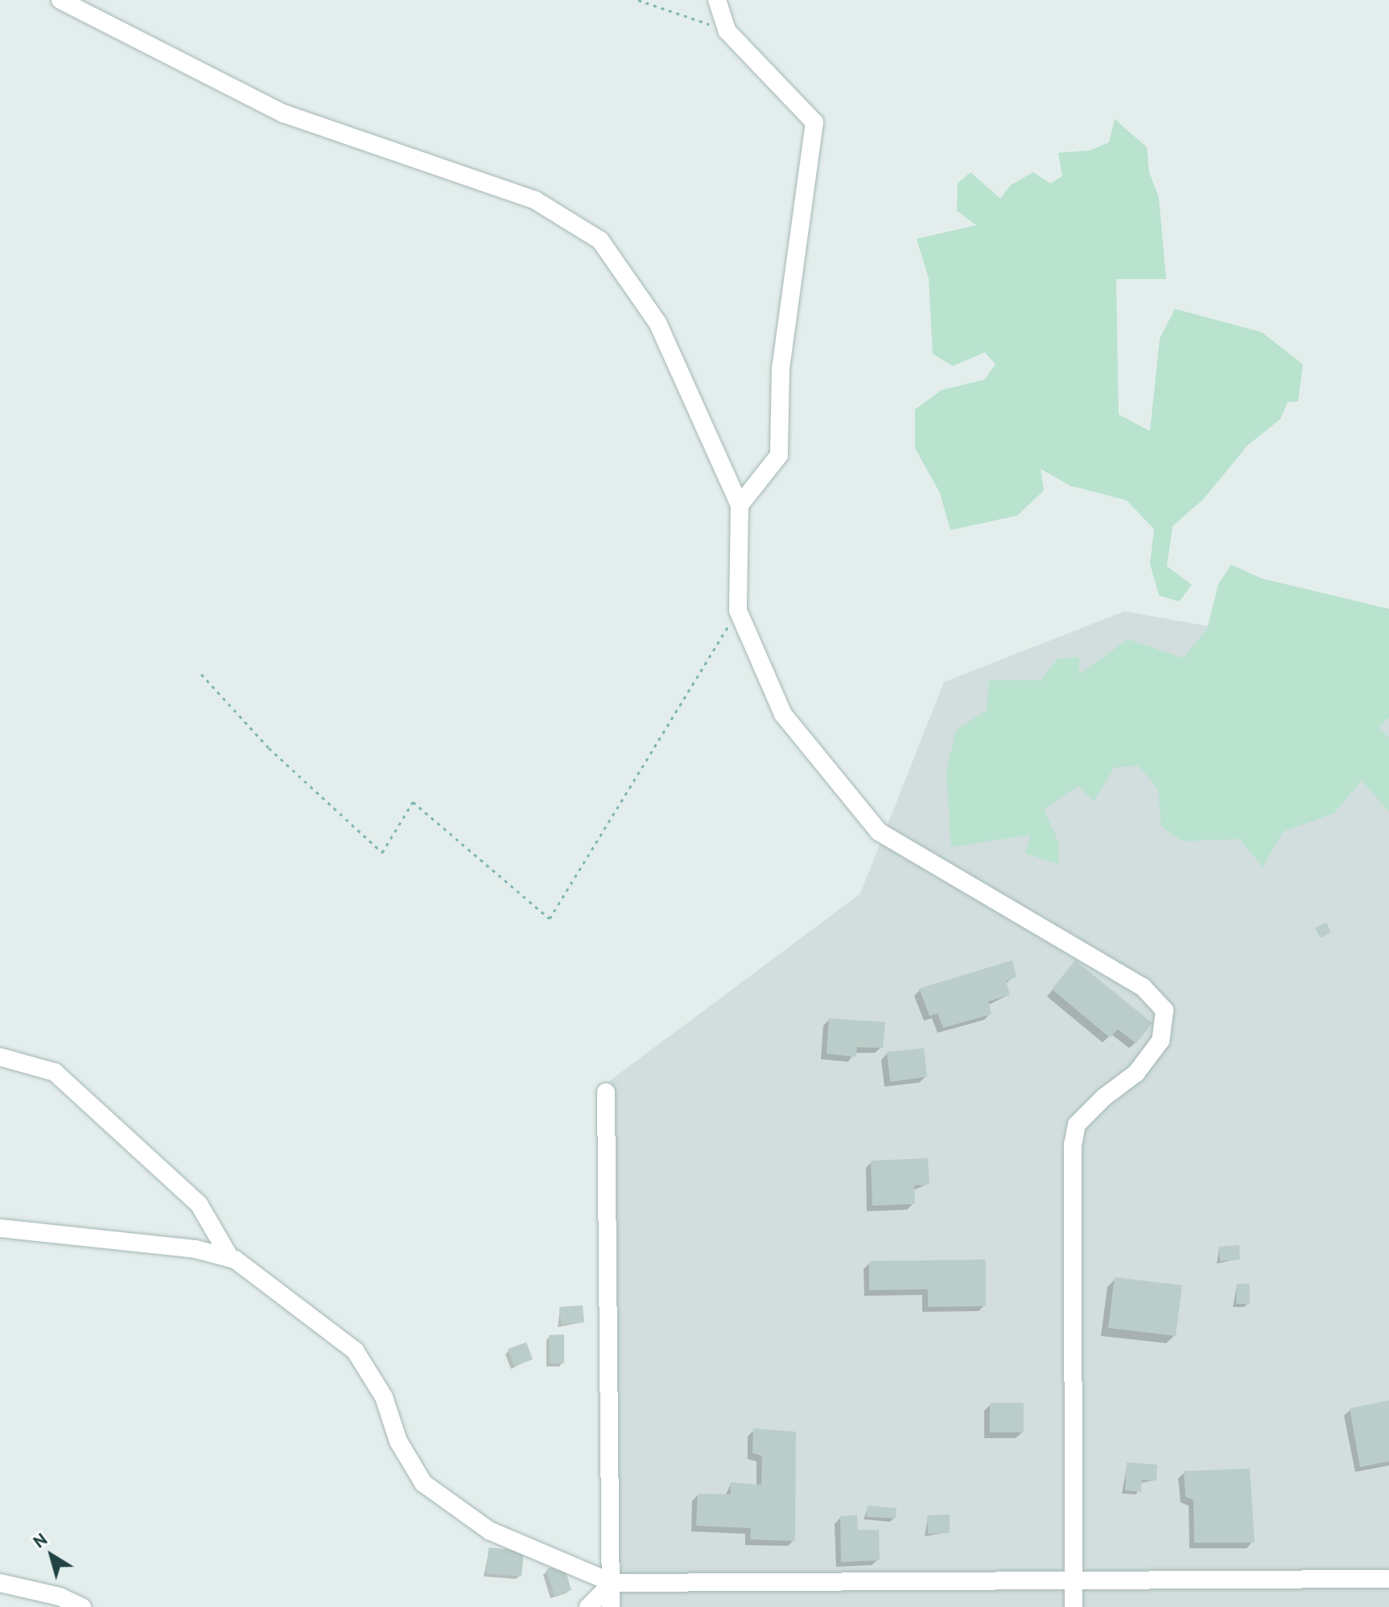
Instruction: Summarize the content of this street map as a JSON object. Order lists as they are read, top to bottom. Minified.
{"north":"top left"}
